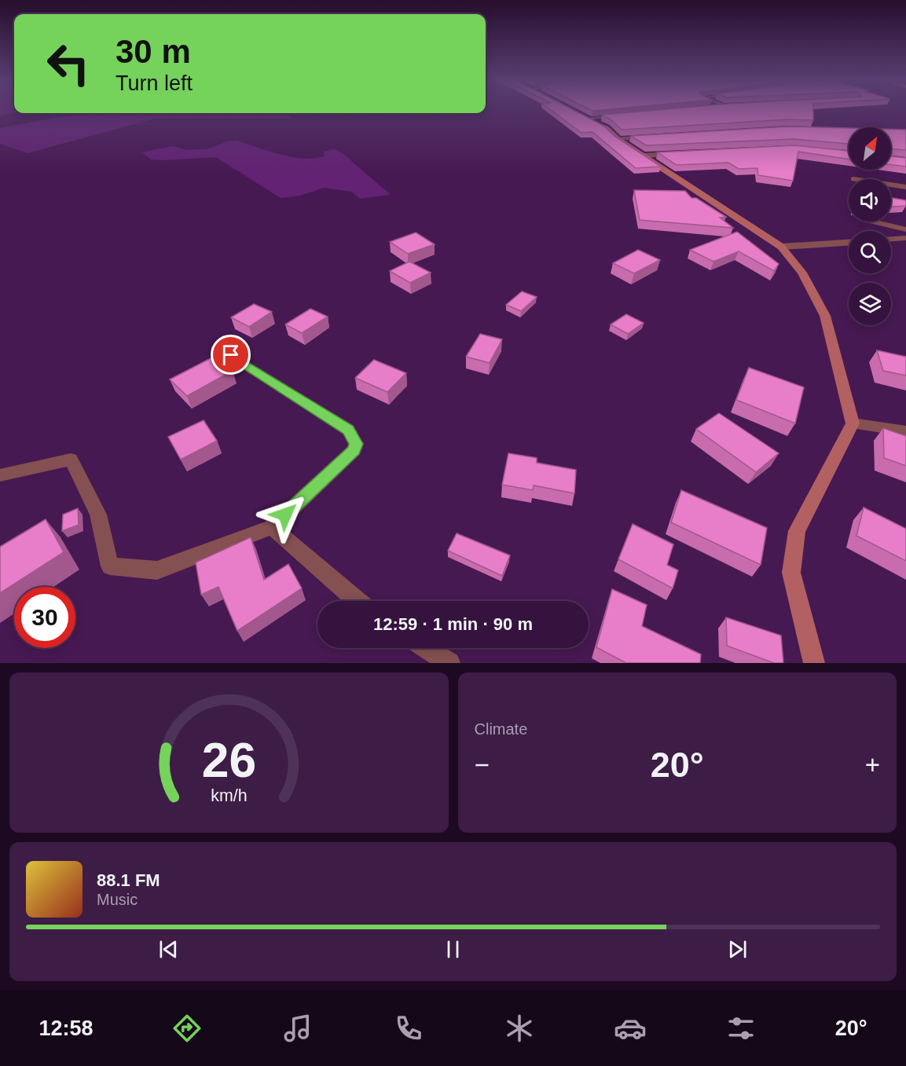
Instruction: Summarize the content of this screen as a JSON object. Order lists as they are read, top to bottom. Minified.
{"north":"top right","page":{"turn":["30 m","Turn left"],"limit":"30","trip":"12:59 · 1 min · 90 m","tile":"Climate","heat":["−","20°","+"],"song":["88.1 FM","Music"],"tabs":["12:58","20°"],"gauge":["26","km/h"]}}
